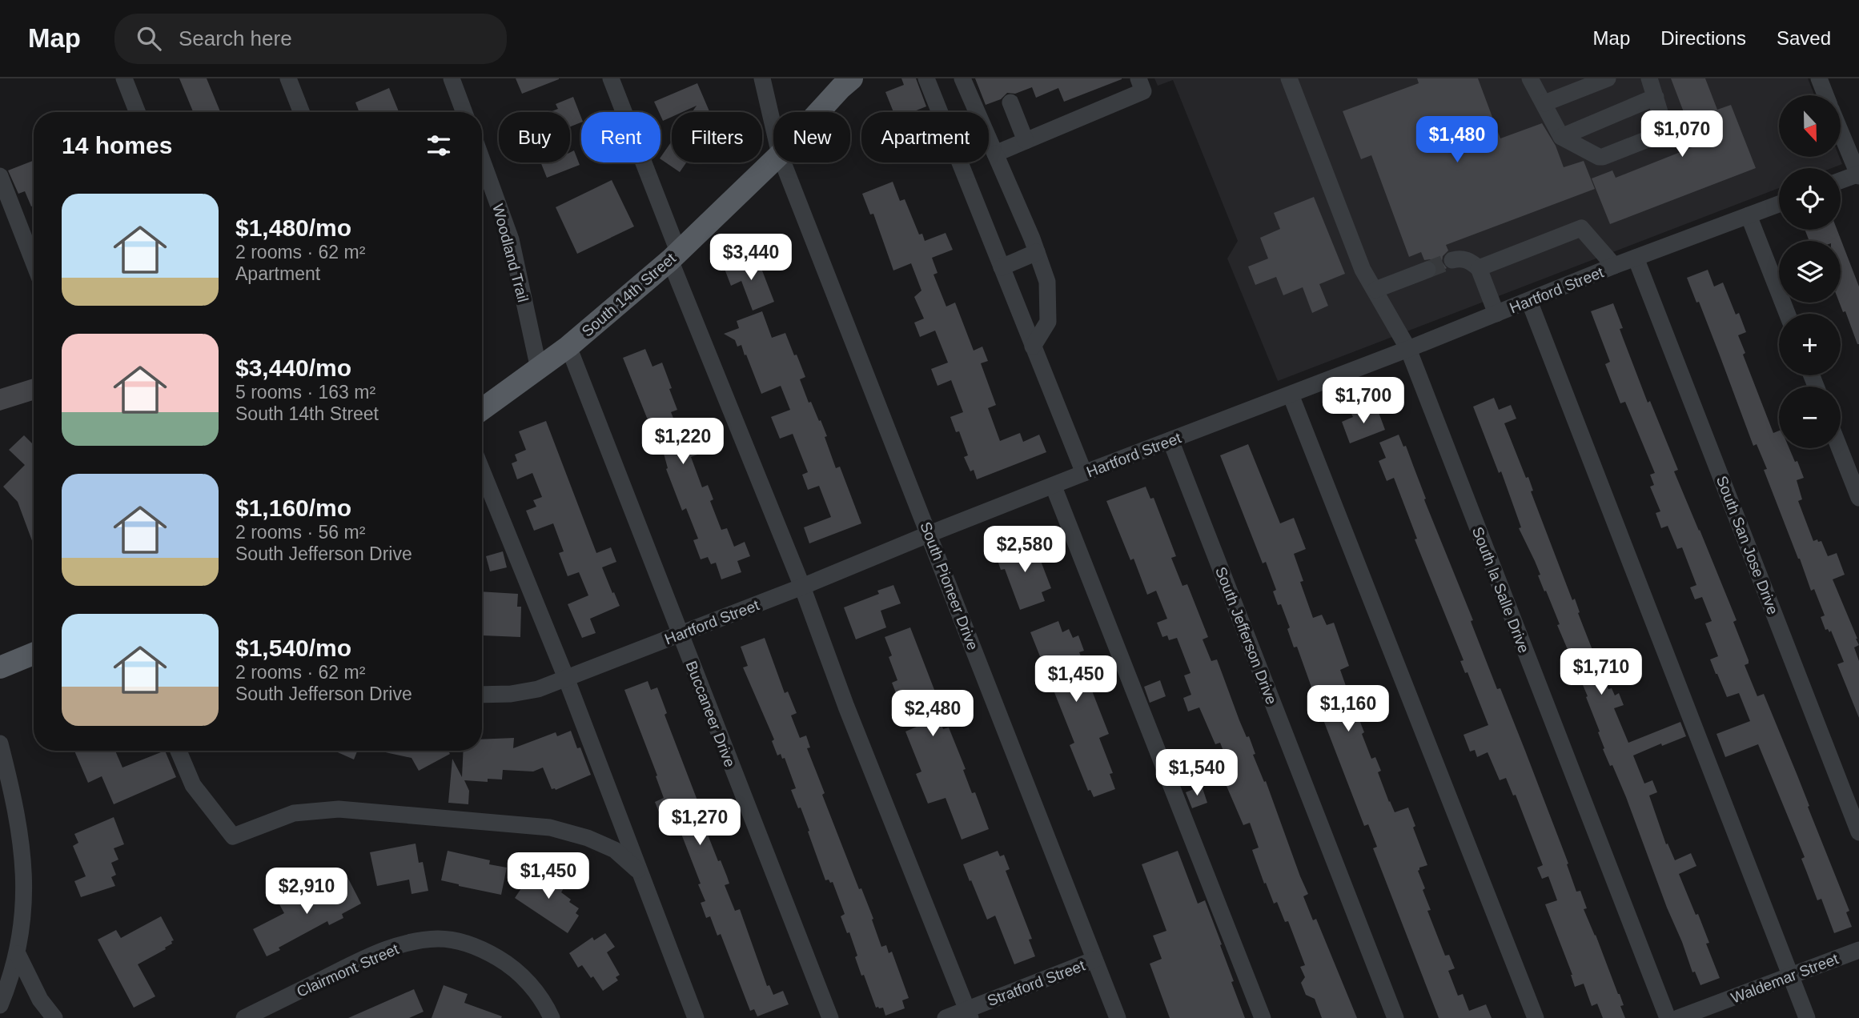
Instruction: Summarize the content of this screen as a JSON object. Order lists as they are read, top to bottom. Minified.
{"streets":{"main road":["South 14th Street"],"street":["Woodland Trail","Hartford Street","South San Jose Drive","South Pioneer Drive","South la Salle Drive","South Jefferson Drive","Buccaneer Drive","Clairmont Street","Waldemar Street","Stratford Street"]},"crossings":[["Woodland Trail","South 14th Street"],["Hartford Street","South San Jose Drive"],["Hartford Street","South Pioneer Drive"],["Hartford Street","South la Salle Drive"],["Hartford Street","South Jefferson Drive"],["Hartford Street","Buccaneer Drive"],["South 14th Street","Buccaneer Drive"],["South Pioneer Drive","Stratford Street"]],"north":"bottom","page":{"header":"Map","search":"Search here","nav":["Map","Directions","Saved"],"map_buttons":["+","−"],"price":["$1,070","$1,480","$3,440","$1,700","$1,220","$2,580","$1,710","$1,450","$1,160","$2,480","$1,540","$1,270","$1,450","$2,910"],"chip":["Buy","Rent","Filters","New","Apartment"],"heading":"14 homes","list":[{"name":"$1,480/mo","note":"2 rooms · 62 m² · Apartment"},{"name":"$3,440/mo","note":"5 rooms · 163 m² · South 14th Street"},{"name":"$1,160/mo","note":"2 rooms · 56 m² · South Jefferson Drive"},{"name":"$1,540/mo","note":"2 rooms · 62 m² · South Jefferson Drive"}]}}
